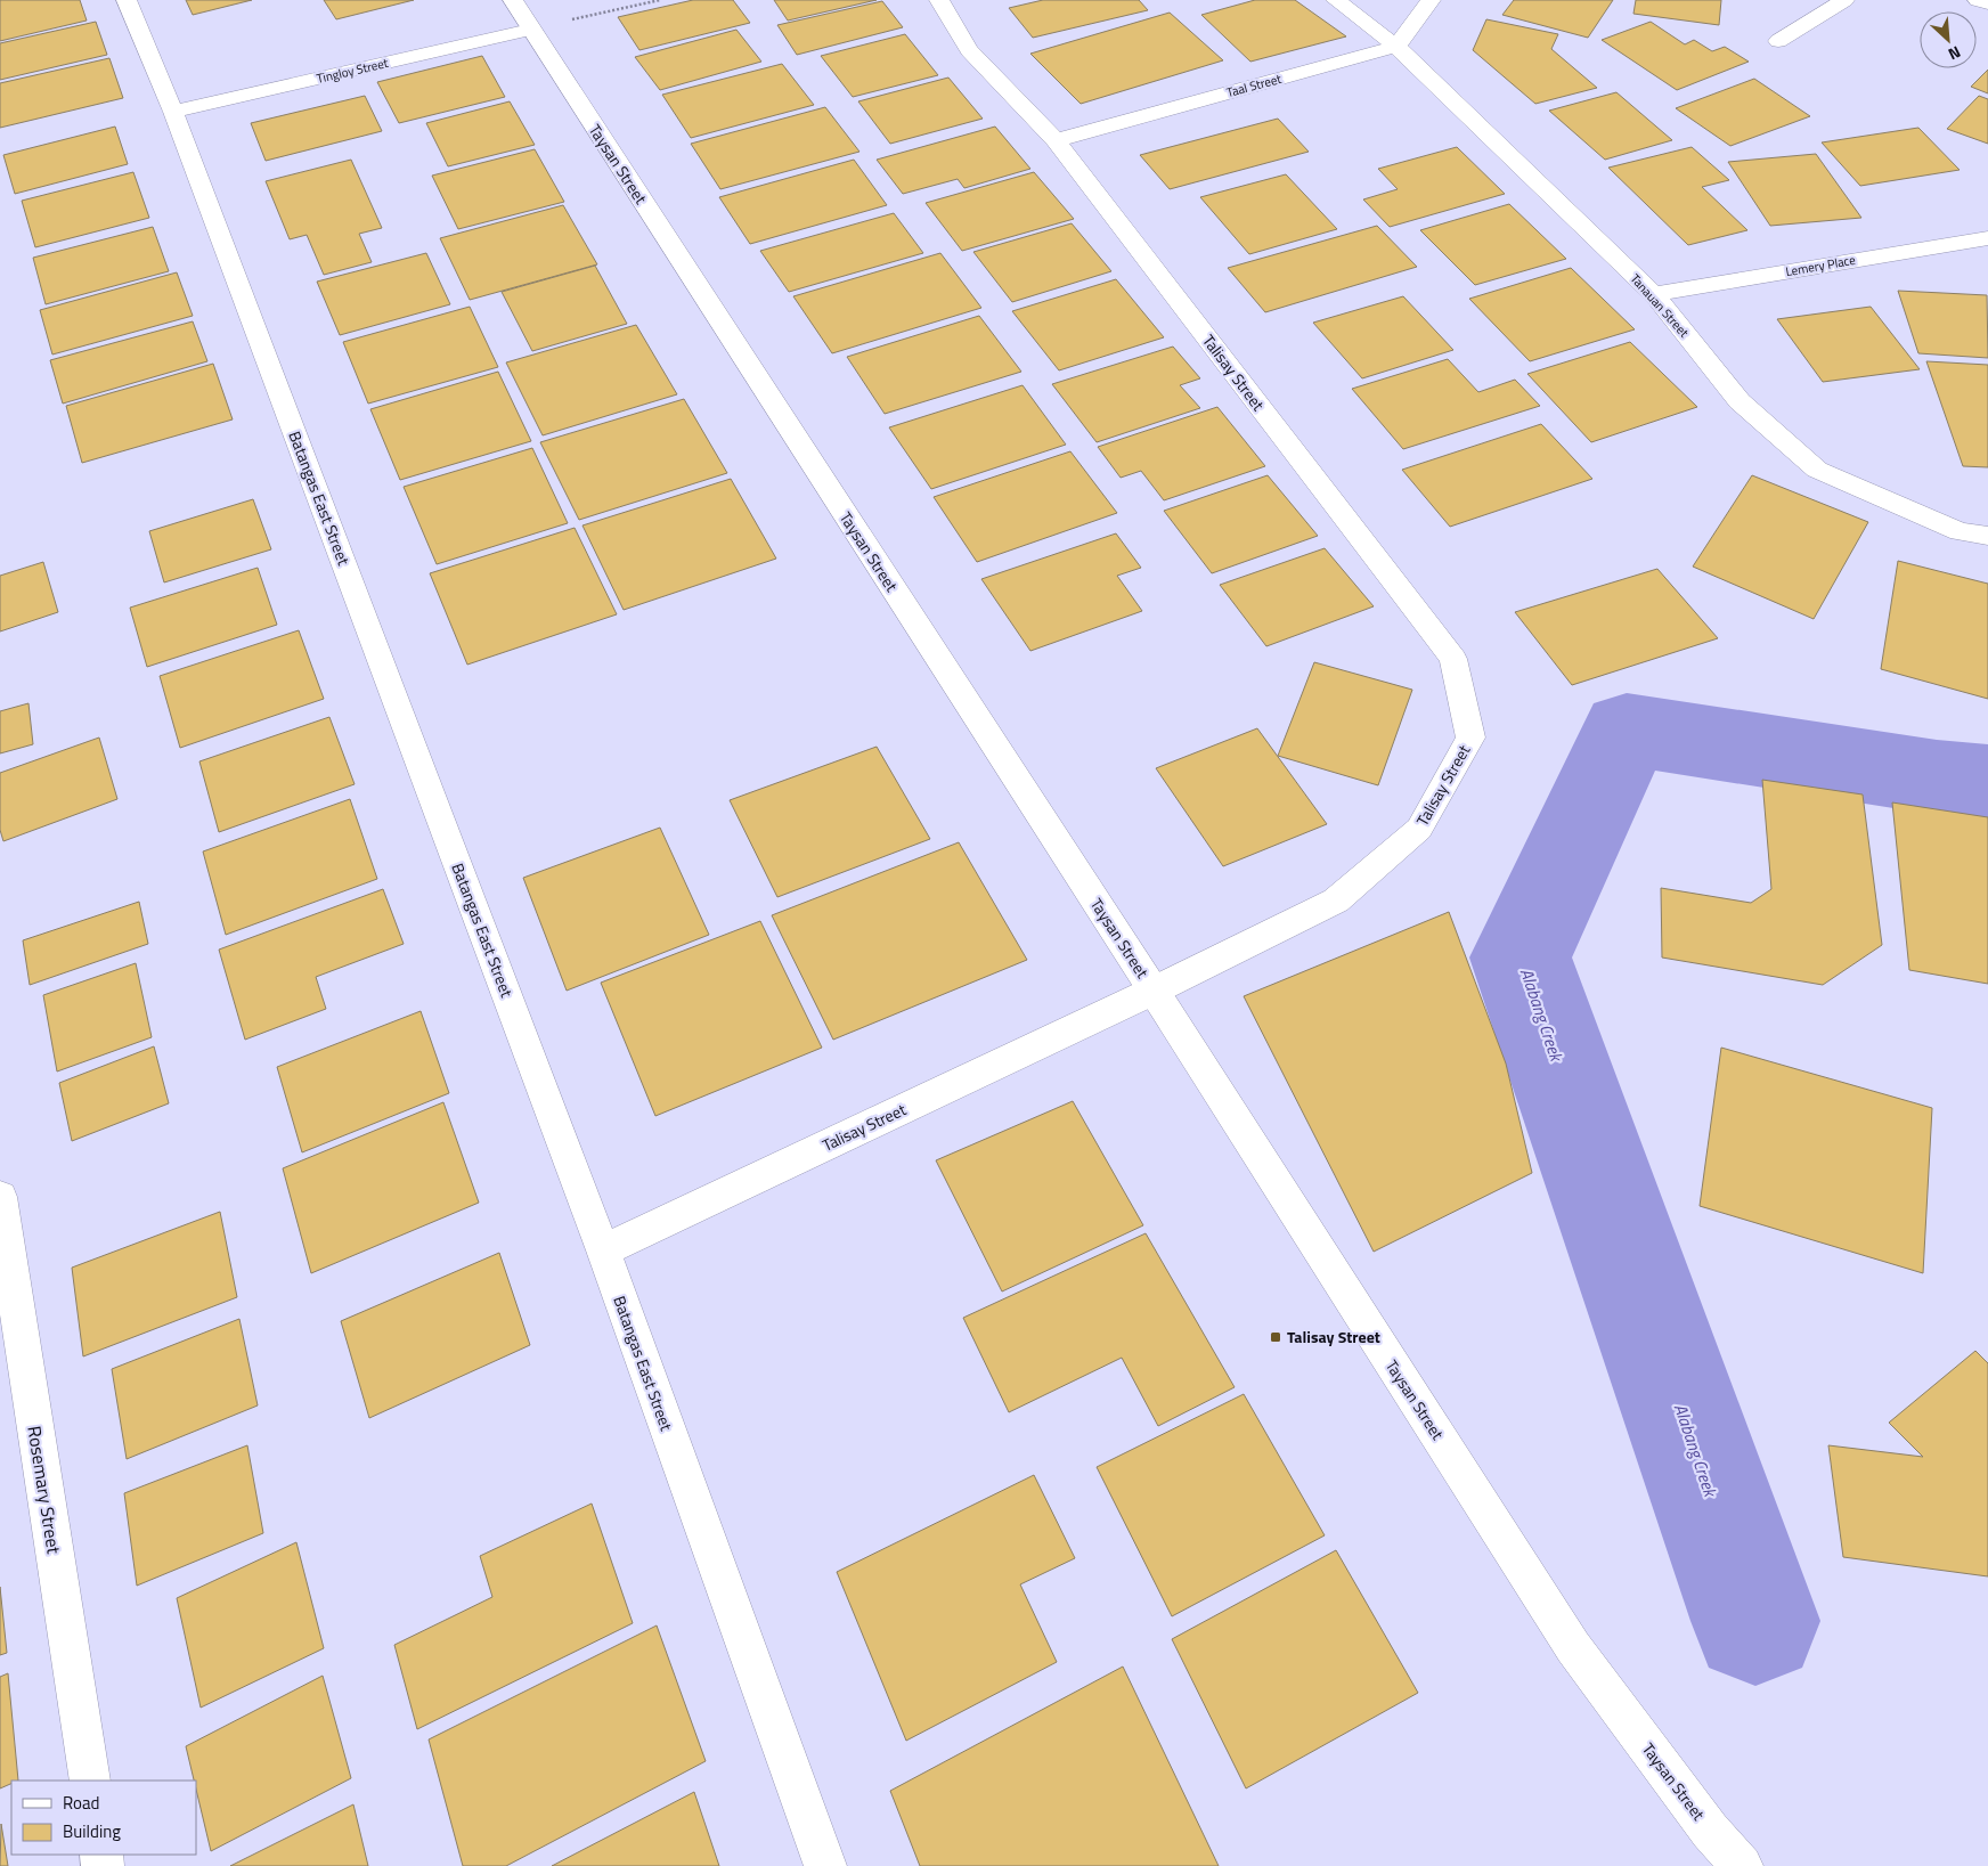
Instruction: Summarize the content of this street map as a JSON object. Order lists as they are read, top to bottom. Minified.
{"streets":{"street":["Tingloy Street","Taal Street","Taysan Street","Lemery Place","Tanauan Street","Talisay Street","Batangas East Street","Rosemary Street"]},"crossings":[["Tingloy Street","Taysan Street"],["Tingloy Street","Batangas East Street"],["Taal Street","Tanauan Street"],["Taal Street","Talisay Street"],["Taysan Street","Talisay Street"],["Lemery Place","Tanauan Street"],["Talisay Street","Batangas East Street"]],"water":["Alabang Creek"],"places":{"transit":["Talisay Street"]},"legend":["Road","Building"],"north":"bottom right"}
